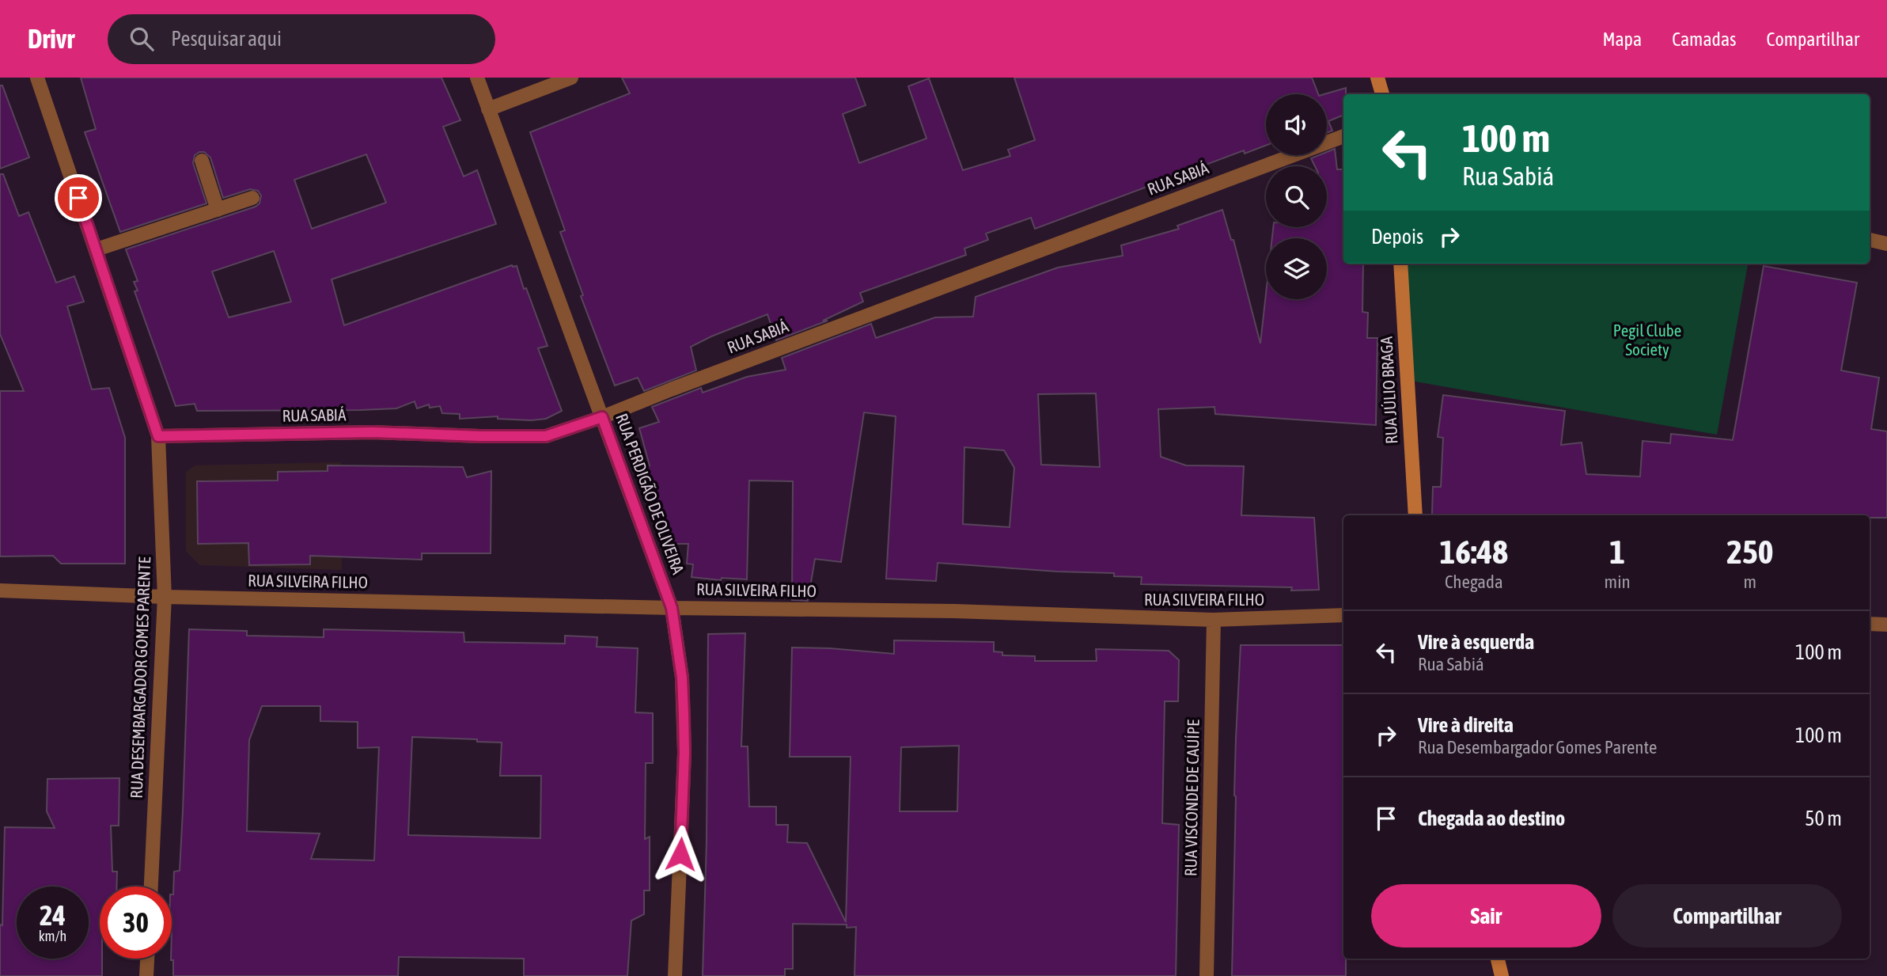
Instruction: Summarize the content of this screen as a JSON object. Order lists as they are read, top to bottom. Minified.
{"streets":{"street":["RUA SABIÁ","RUA JÚLIO BRAGA","RUA PERDIGÃO DE OLIVEIRA","RUA SILVEIRA FILHO","RUA DESEMBARGADOR GOMES PARENTE","RUA VISCONDE DE CAUÍPE"]},"crossings":[["RUA SABIÁ","RUA PERDIGÃO DE OLIVEIRA"],["RUA SABIÁ","RUA DESEMBARGADOR GOMES PARENTE"],["RUA PERDIGÃO DE OLIVEIRA","RUA SILVEIRA FILHO"],["RUA SILVEIRA FILHO","RUA DESEMBARGADOR GOMES PARENTE"],["RUA SILVEIRA FILHO","RUA VISCONDE DE CAUÍPE"]],"parks":["Pegil Clube Society"],"page":{"header":"Drivr","search":"Pesquisar aqui","nav":["Mapa","Camadas","Compartilhar"],"turn":["100 m","Rua Sabiá"],"then":"Depois","eta":["16:48","Chegada","1","min","250","m"],"list":[{"name":"Vire à esquerda","note":"Rua Sabiá","value":"100 m"},{"name":"Vire à direita","note":"Rua Desembargador Gomes Parente","value":"100 m"},{"name":"Chegada ao destino","value":"50 m"}],"buttons":["Sair","Compartilhar"],"speed":"24 km/h","limit":"30"}}
